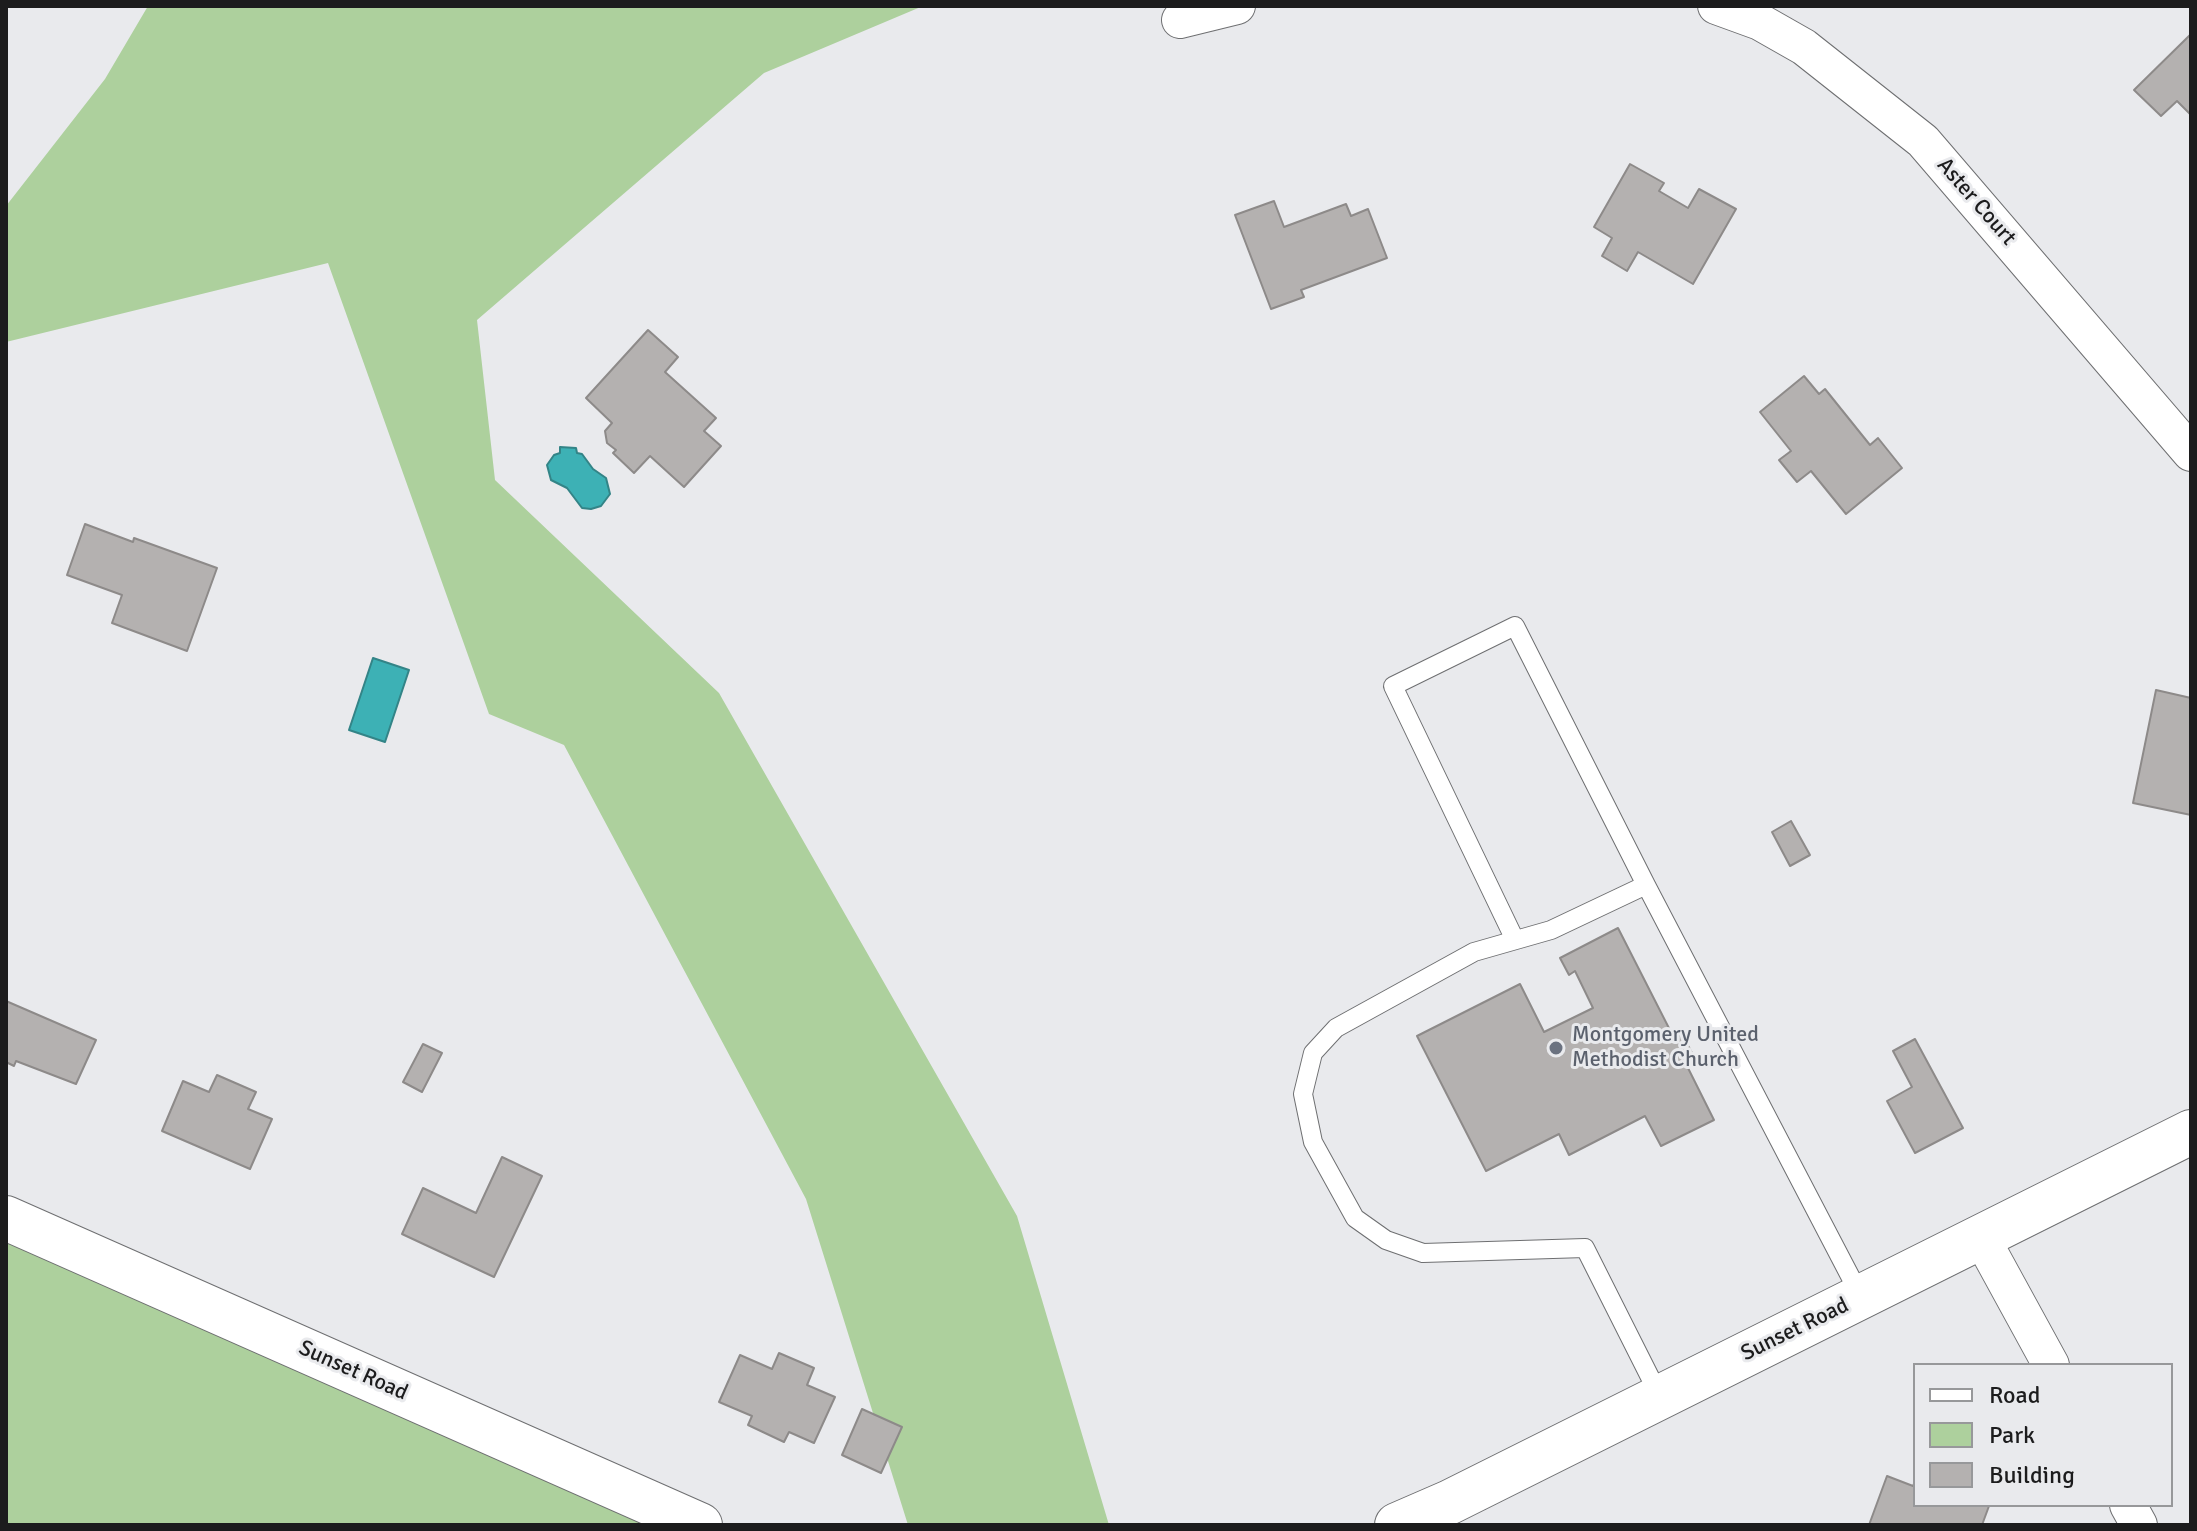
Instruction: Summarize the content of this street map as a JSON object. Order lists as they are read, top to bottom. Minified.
{"streets":{"street":["Aster Court","Sunset Road"]},"places":["Montgomery United Methodist Church"],"legend":["Road","Park","Building"]}
